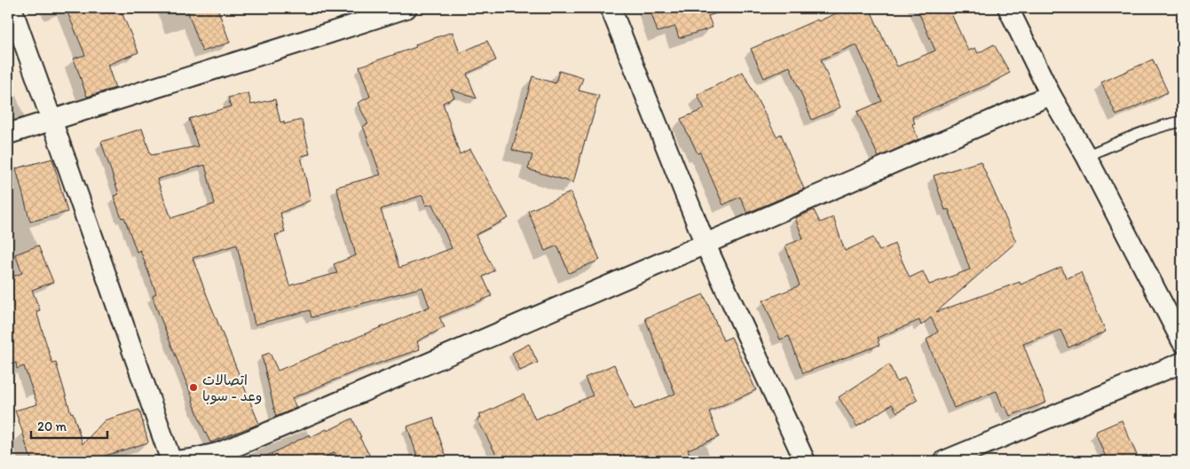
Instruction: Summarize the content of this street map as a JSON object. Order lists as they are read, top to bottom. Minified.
{"places":["اتصالات وعد - سوبا"],"scale_bar":"20 m"}
